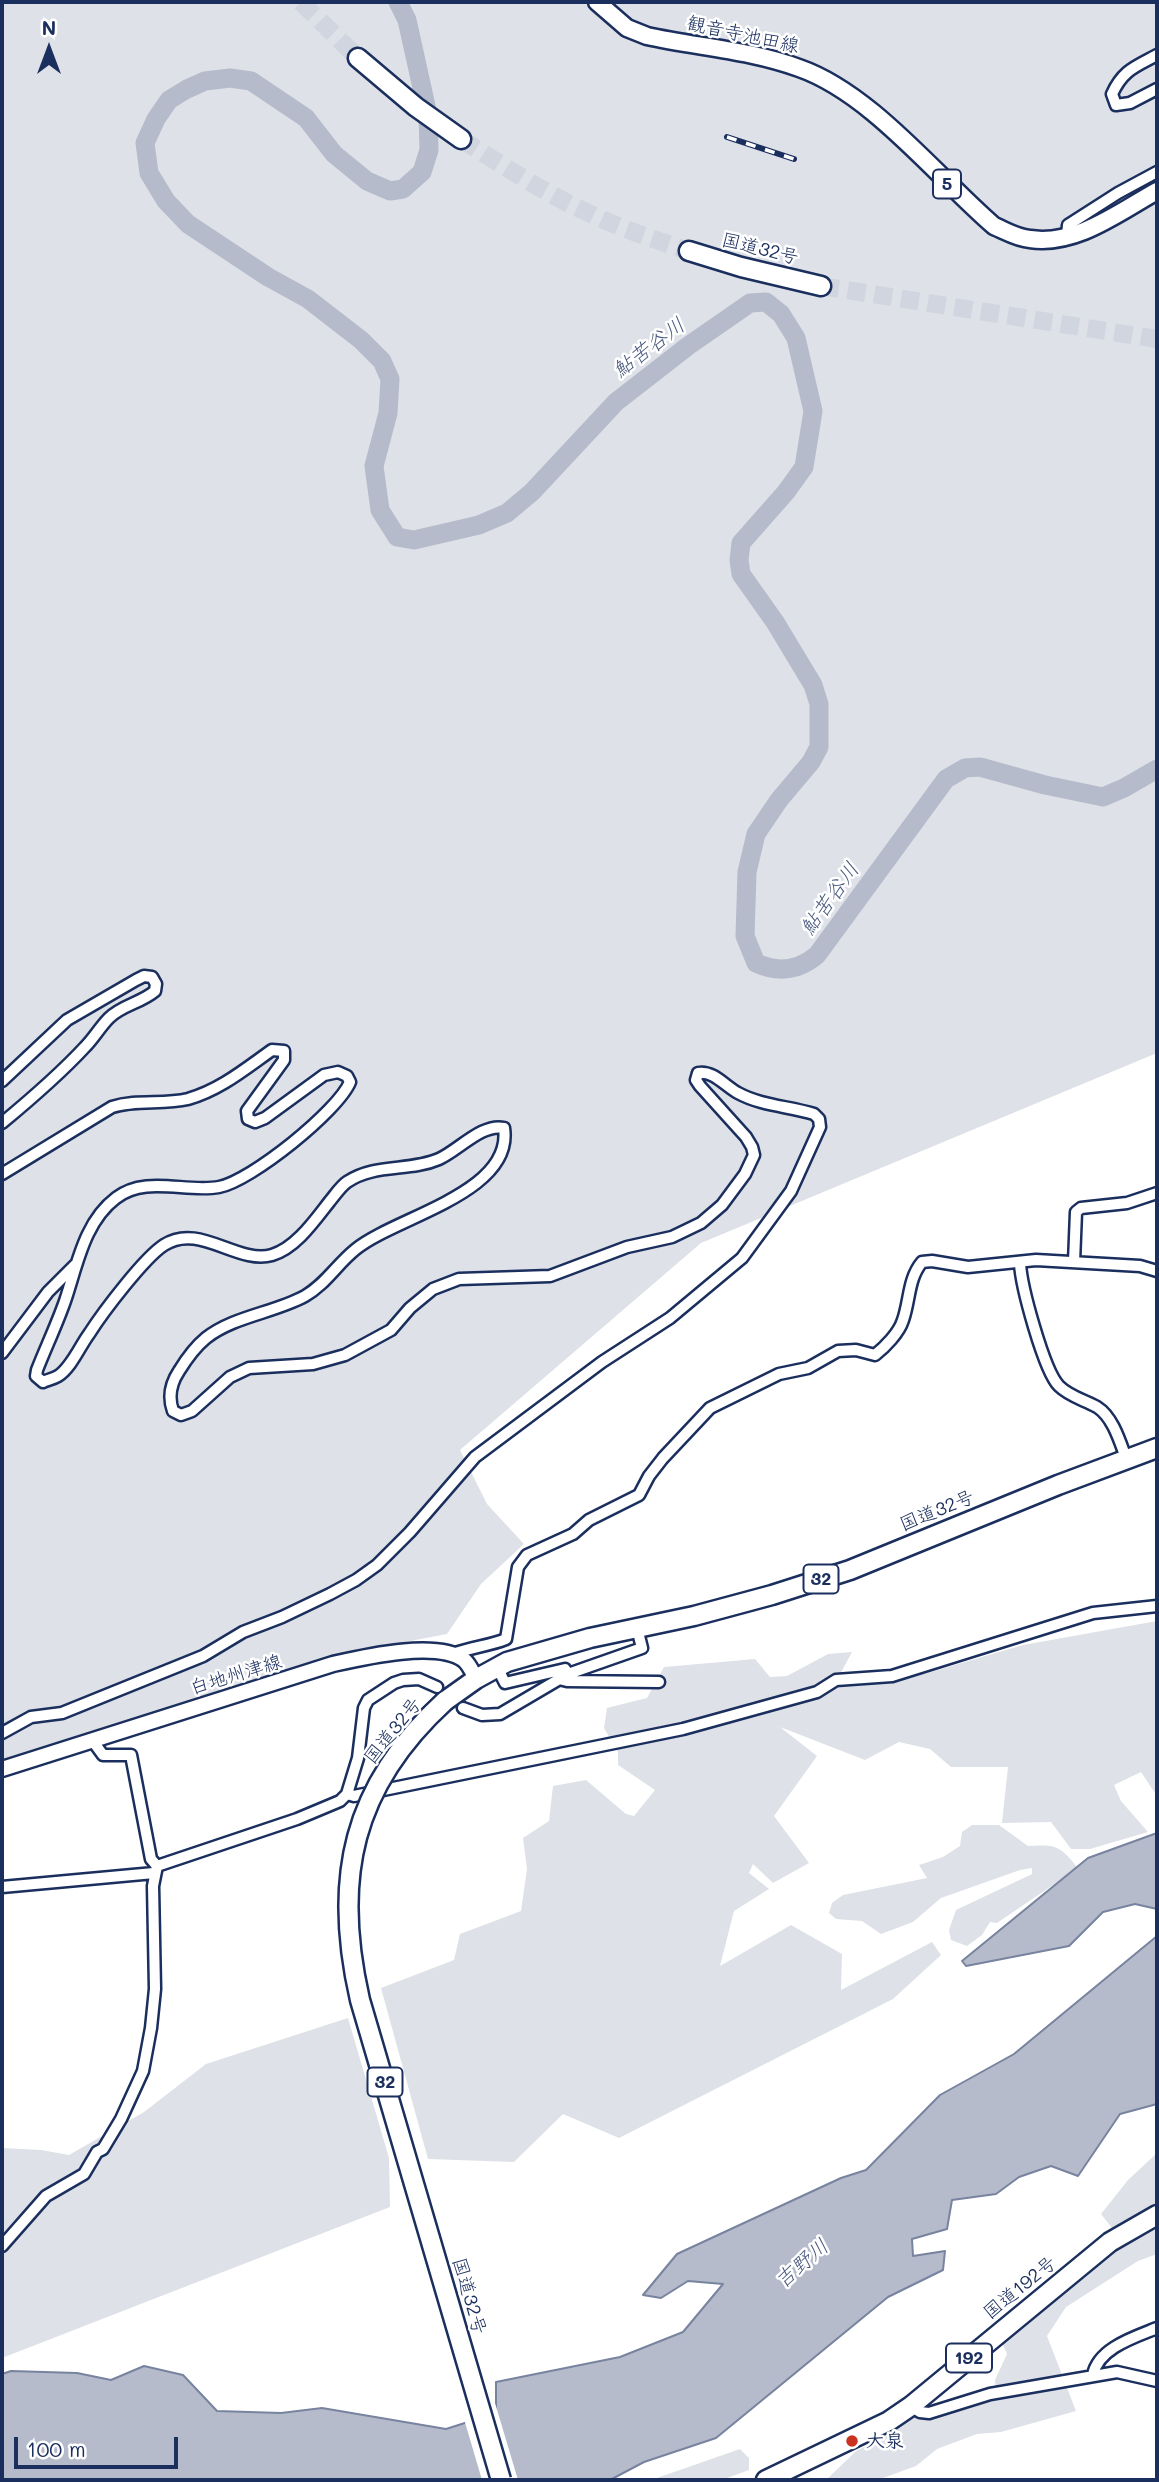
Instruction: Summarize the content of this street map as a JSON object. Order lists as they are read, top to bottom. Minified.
{"streets":{"highway":["国道32号","32","国道192号","192"],"main road":["観音寺池田線","5","白地州津線"]},"water":["鮎苦谷川","吉野川"],"places":["大泉"],"scale_bar":"100 m","north":"top"}
